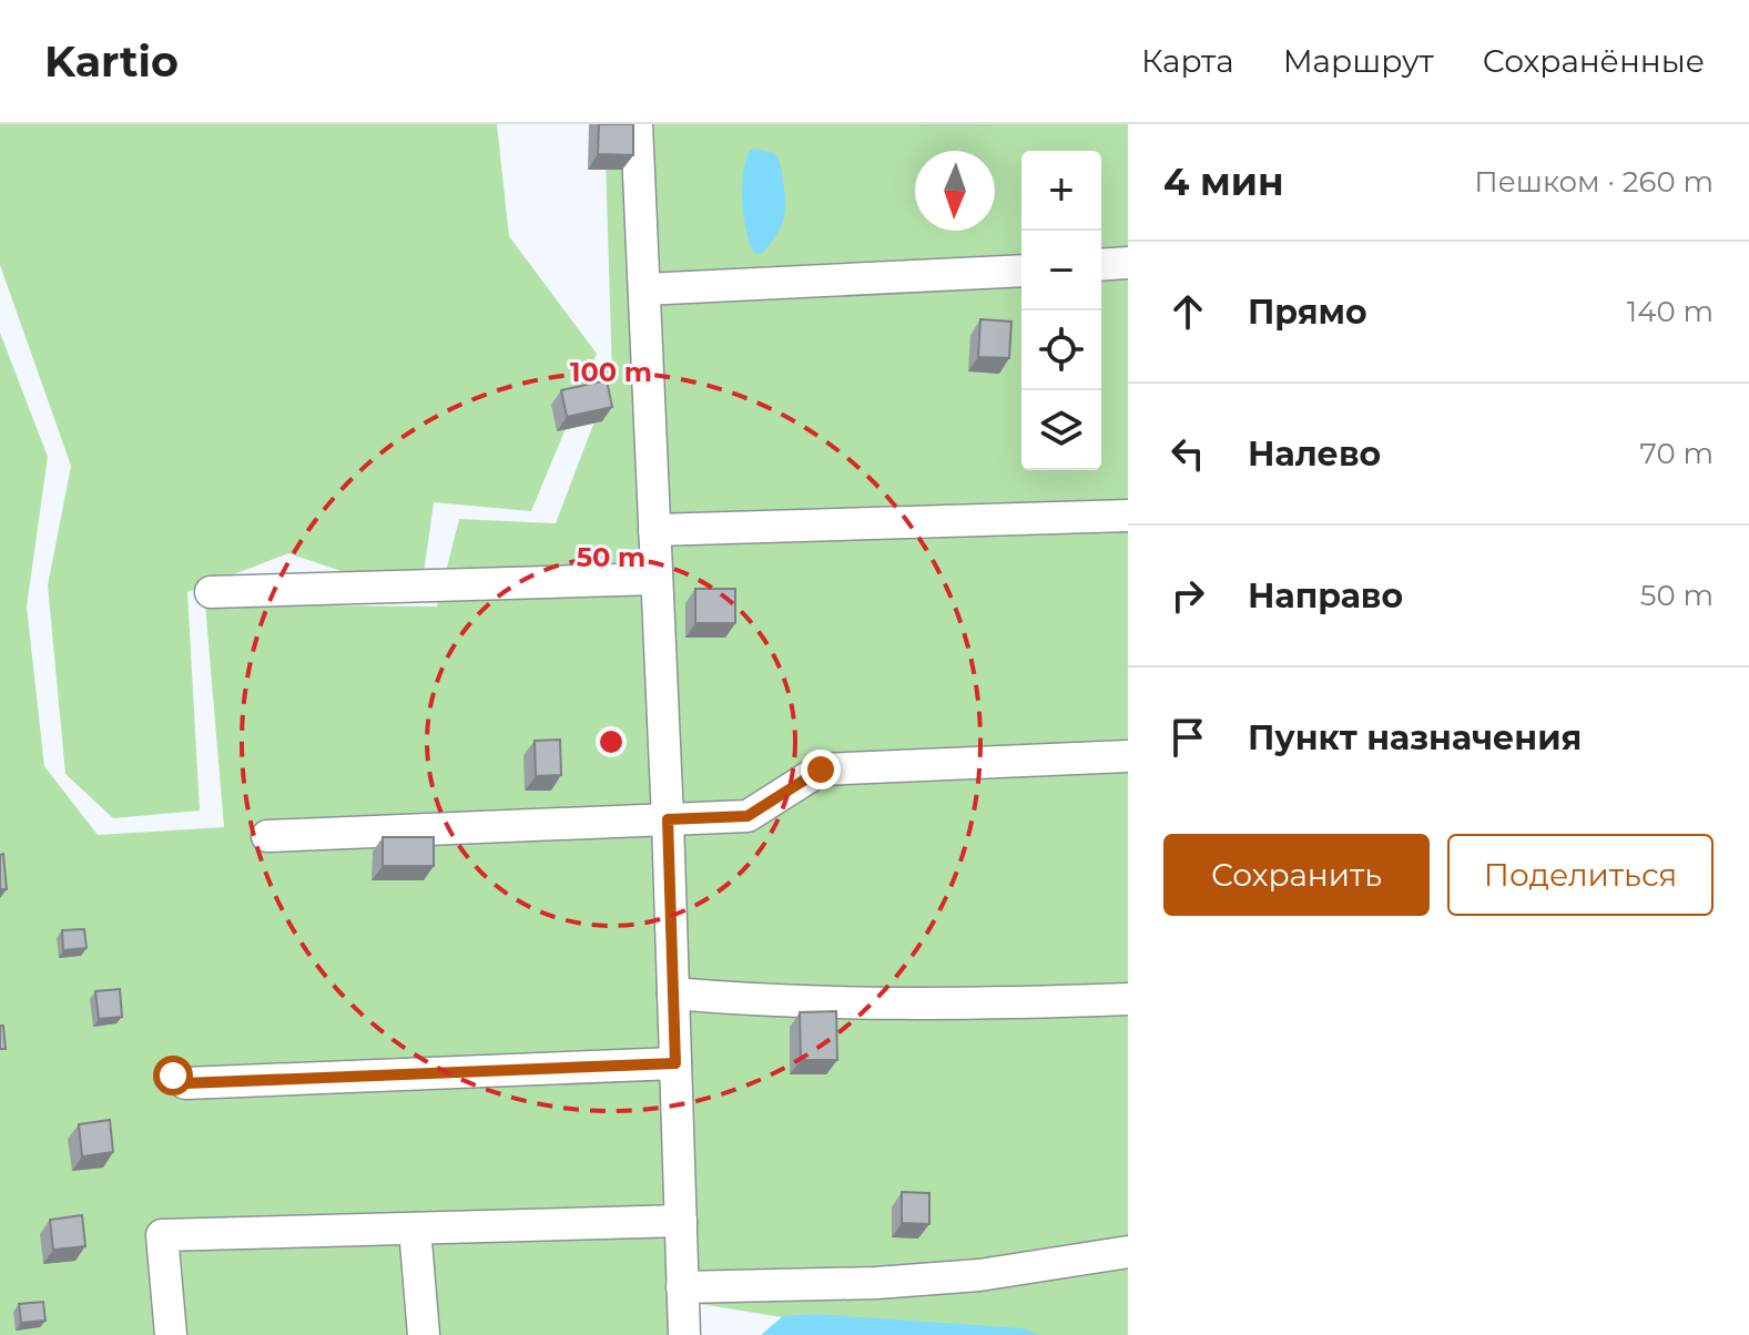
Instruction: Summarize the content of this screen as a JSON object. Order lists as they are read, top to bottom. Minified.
{"north":"bottom","page":{"header":"Kartio","nav":["Карта","Маршрут","Сохранённые"],"heading":["4 мин","Пешком · 260 m"],"map_buttons":["+","−"],"list":[["Прямо","140 m"],["Налево","70 m"],["Направо","50 m"],"Пункт назначения"],"buttons":["Сохранить","Поделиться"]},"rings":["100 m","50 m"]}
